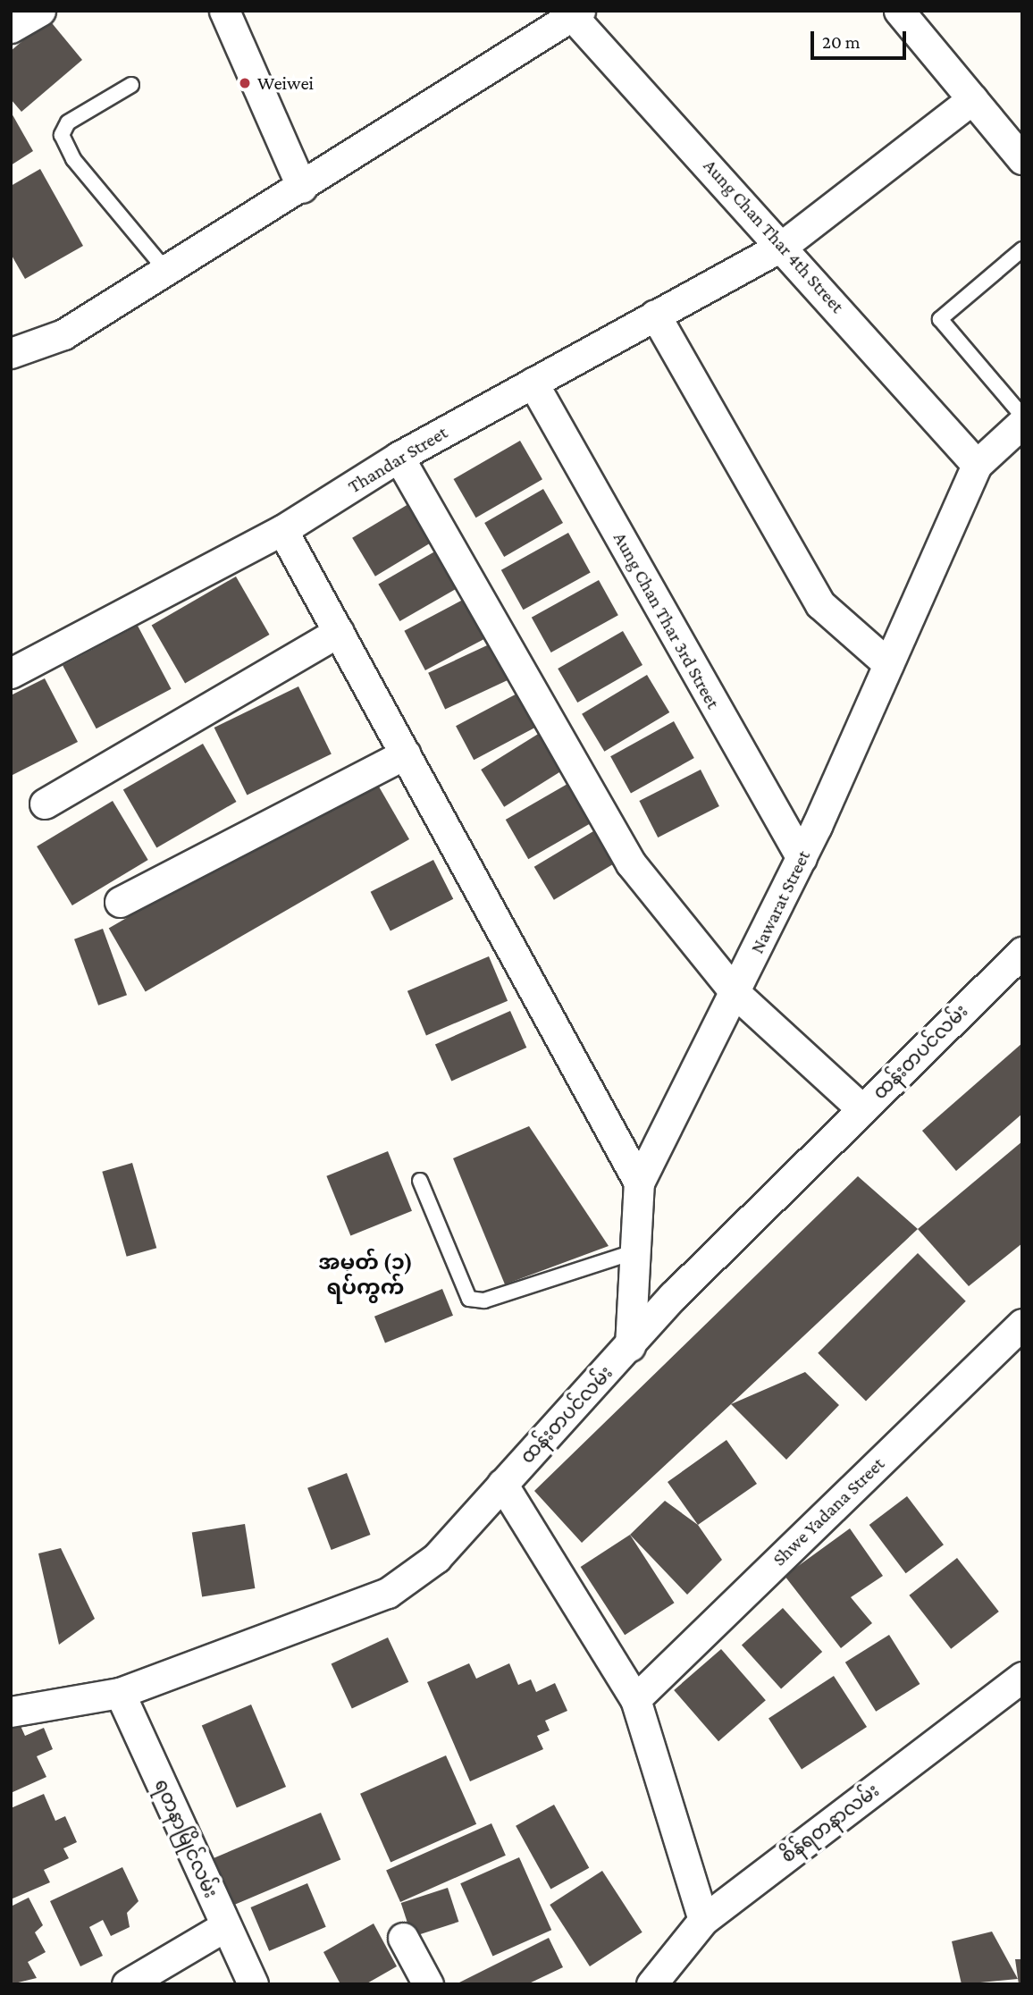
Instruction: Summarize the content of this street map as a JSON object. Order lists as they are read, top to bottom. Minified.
{"streets":{"street":["Aung Chan Thar 4th Street","Thandar Street","Aung Chan Thar 3rd Street","Nawarat Street","ထန်းတပင်လမ်း","Shwe Yadana Street","စိန်ရတနာလမ်း","ရတနာမြိုင်လမ်း"]},"crossings":[["Aung Chan Thar 4th Street","Thandar Street"],["Aung Chan Thar 4th Street","Nawarat Street"],["Thandar Street","Aung Chan Thar 3rd Street"],["Aung Chan Thar 3rd Street","Nawarat Street"],["Nawarat Street","ထန်းတပင်လမ်း"],["ထန်းတပင်လမ်း","ရတနာမြိုင်လမ်း"]],"districts":["အမှတ် (၁) ရပ်ကွက်"],"places":["Weiwei"],"scale_bar":"20 m"}
